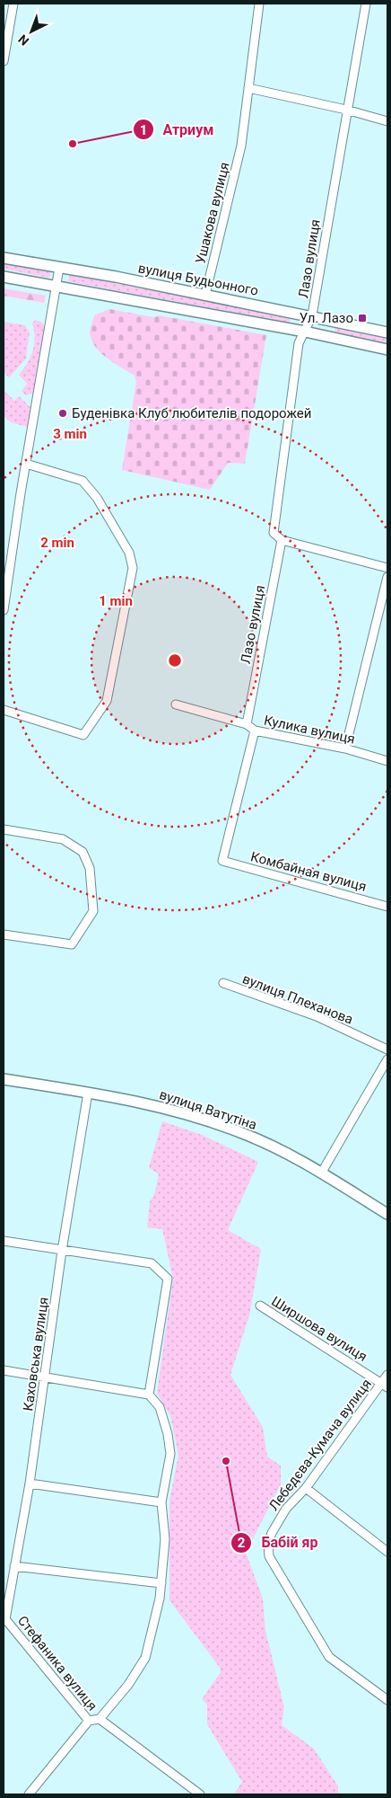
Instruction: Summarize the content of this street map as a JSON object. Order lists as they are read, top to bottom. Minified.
{"streets":{"main road":["вулиця Будьонного","вулиця Ватутіна"],"street":["Ушакова вулиця","Лазо вулиця","Кулика вулиця","Комбайная вулиця","вулиця Плеханова","Ширшова вулиця","Каховська вулиця","Лебедєва-Кумача вулиця","Стефаника вулиця"]},"crossings":[["Ушакова вулиця","вулиця Будьонного"],["Лазо вулиця","вулиця Будьонного"],["Лазо вулиця","Кулика вулиця"],["Кулика вулиця","Комбайная вулиця"],["вулиця Ватутіна","Каховська вулиця"],["Ширшова вулиця","Лебедєва-Кумача вулиця"],["Каховська вулиця","Стефаника вулиця"]],"places":{"other":["Атриум","Буденівка Клуб любителів подорожей","Бабій яр"],"transit":["Ул. Лазо"]},"north":"bottom left","rings":["3 min","2 min","1 min"]}
